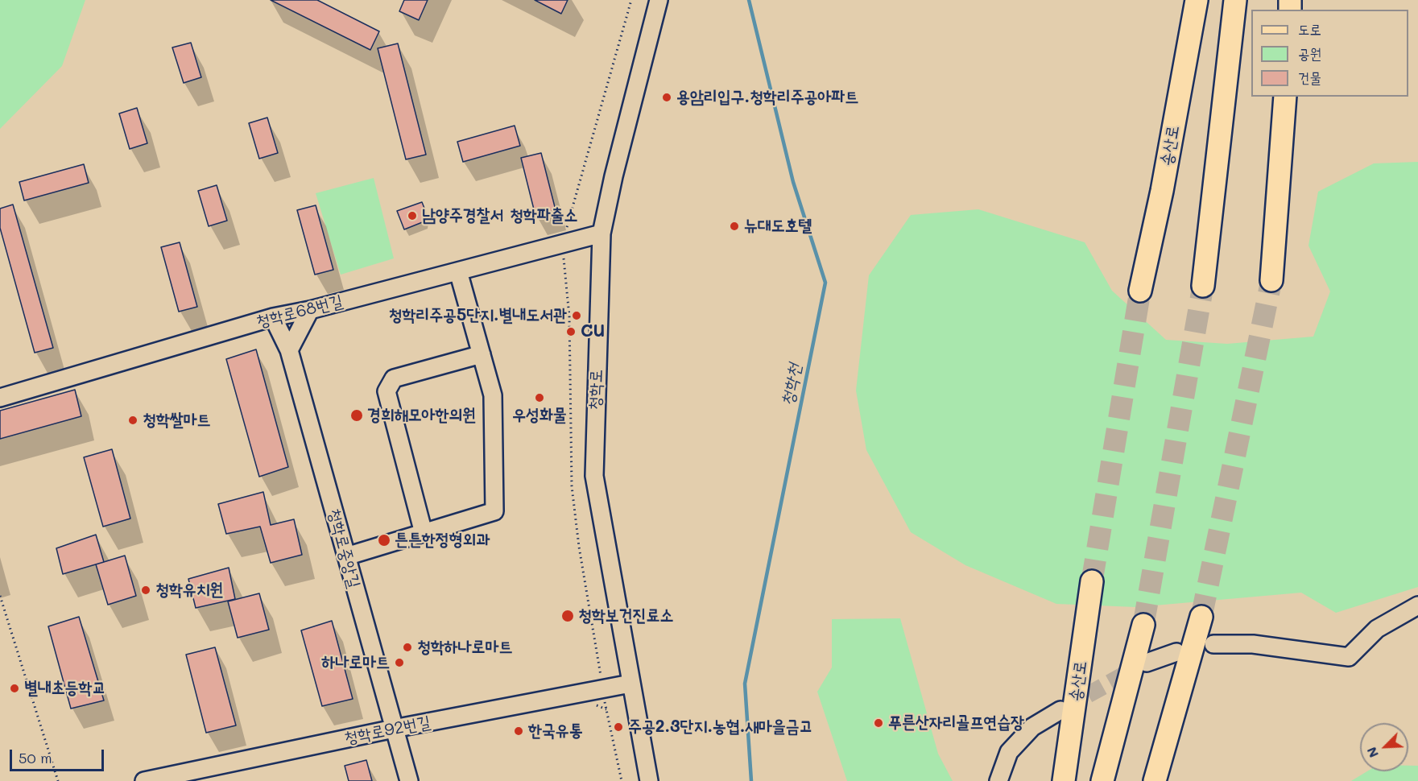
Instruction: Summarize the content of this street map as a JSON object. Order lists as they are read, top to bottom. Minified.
{"streets":{"main road":["송산로"],"street":["청학로68번길","청학로","청학로중앙길","청학로92번길"]},"crossings":[["청학로68번길","청학로"],["청학로68번길","청학로중앙길"],["청학로","청학로92번길"],["청학로중앙길","청학로92번길"]],"water":["청학천"],"places":["용암리입구.청학리주공아파트","남양주경찰서 청학파출소","뉴대도호텔","청학리주공5단지.별내도서관","CU","우성화물","경희해모아한의원","청학쌀마트","튼튼한정형외과","청학유치원","청학보건진료소","청학하나로마트","하나로마트","별내초등학교","푸른산자리골프연습장","주공2.3단지.농협.새마을금고","한국유통"],"legend":["도로","공원","건물"],"scale_bar":"50 m","north":"bottom left"}
